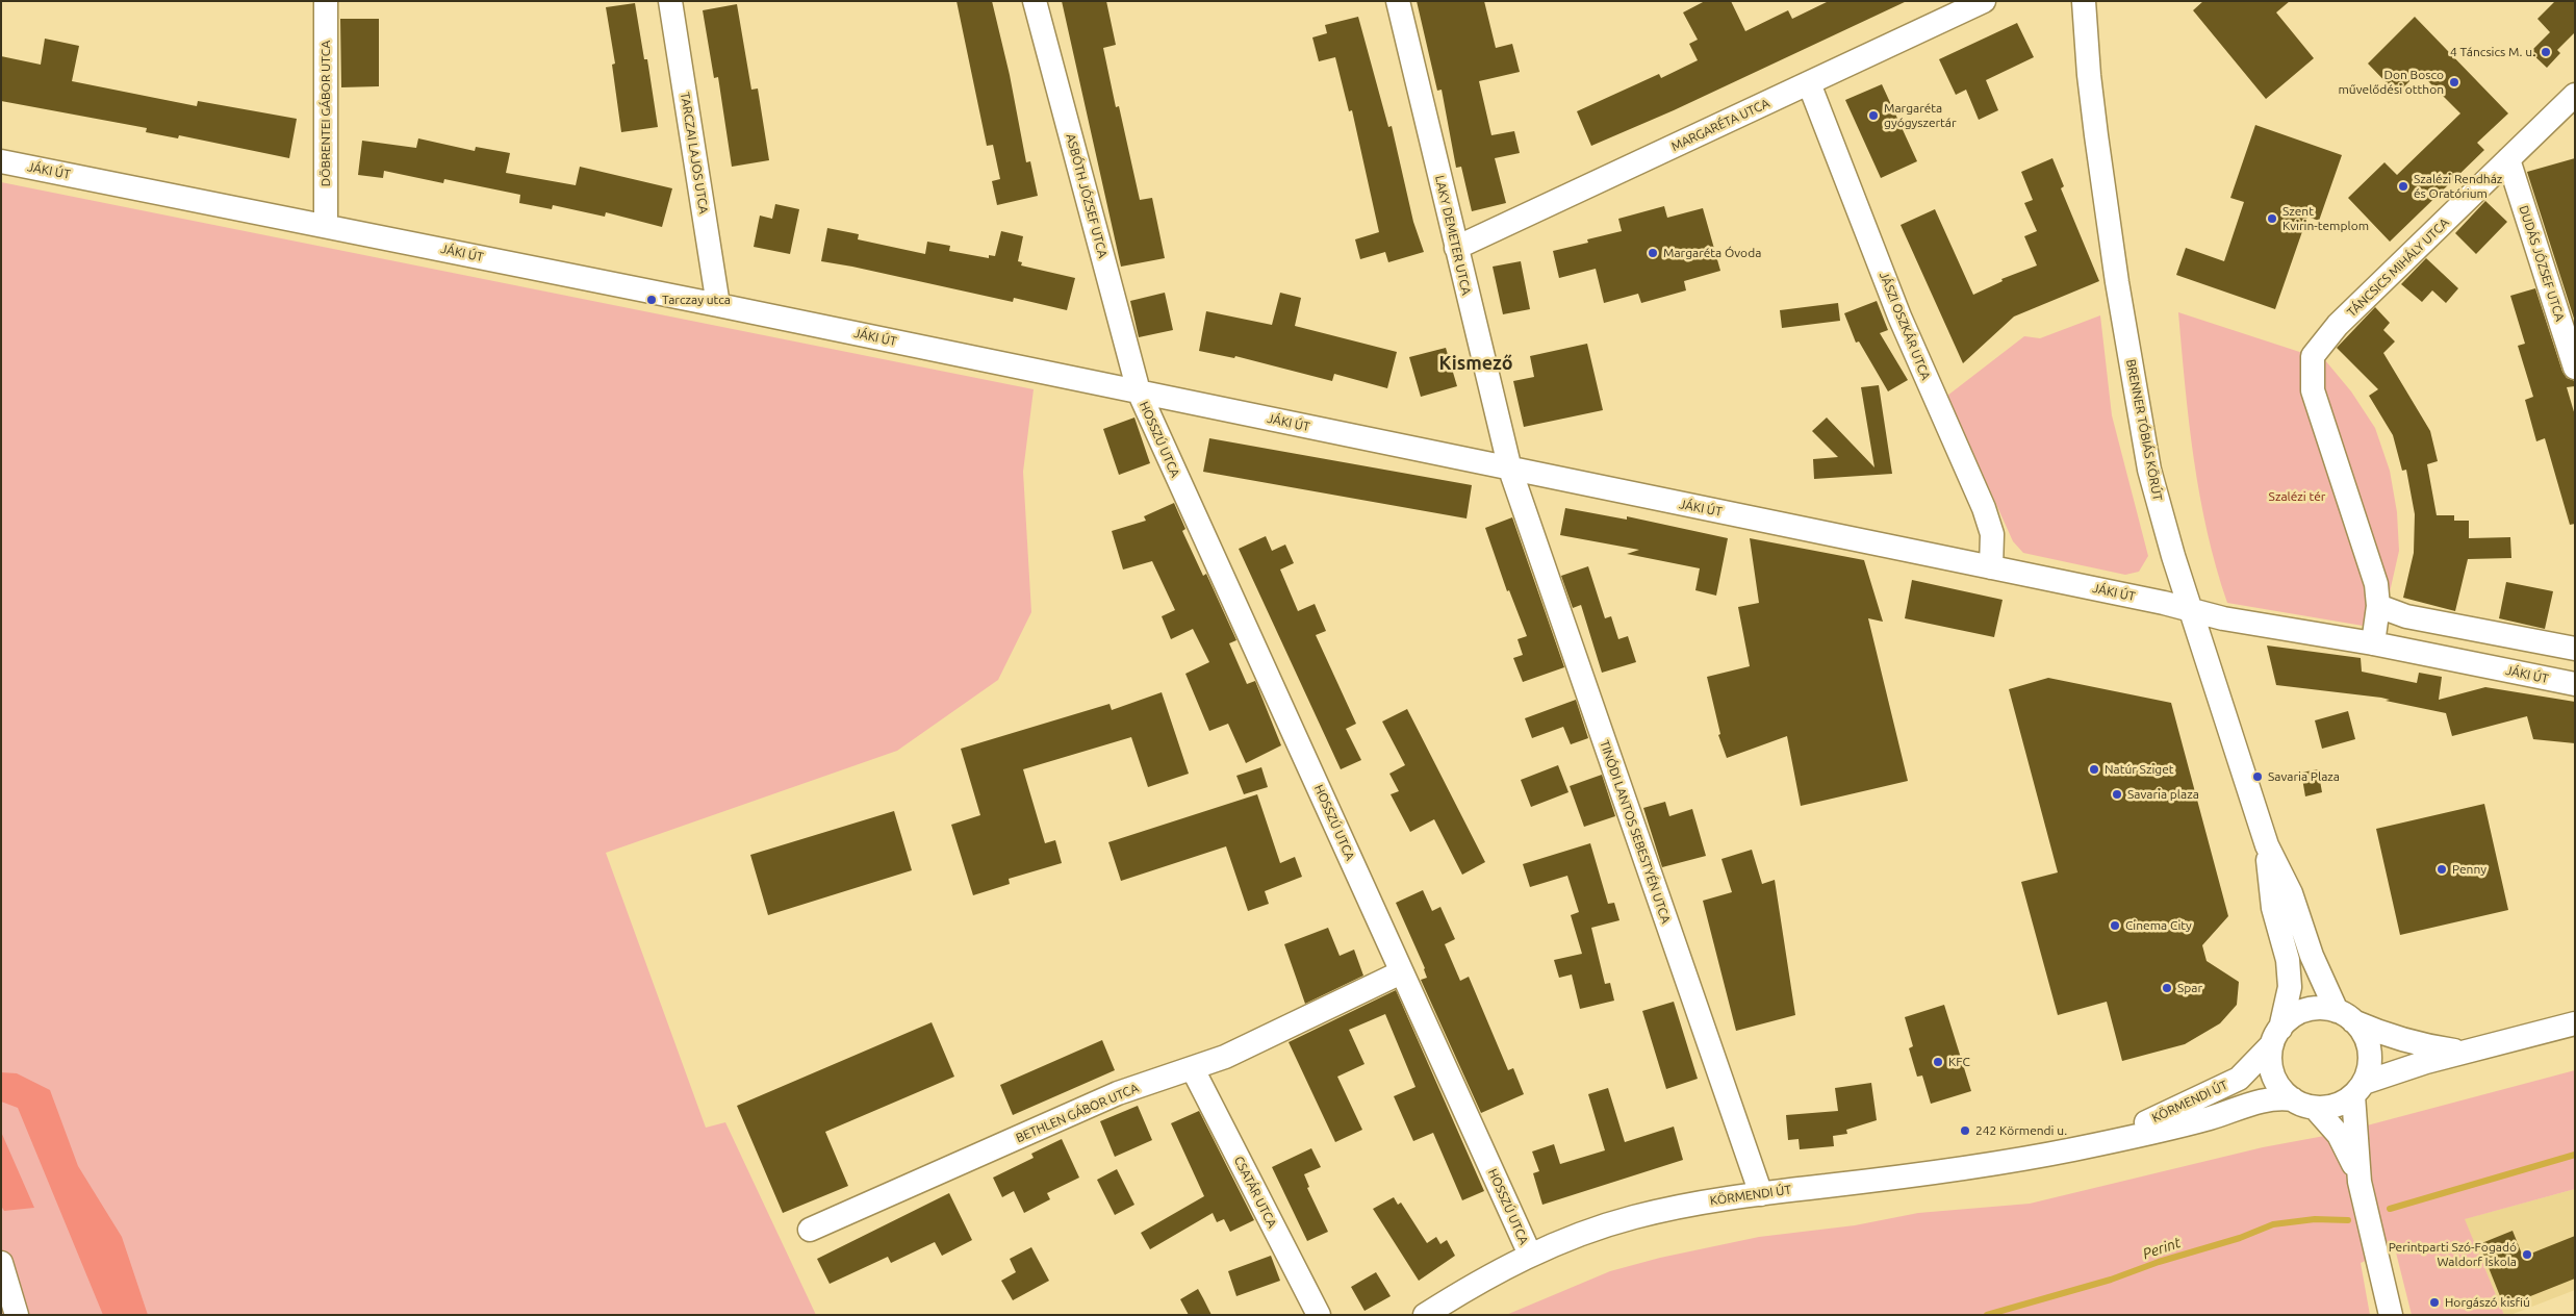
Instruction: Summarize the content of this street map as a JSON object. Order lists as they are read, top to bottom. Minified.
{"streets":{"street":["DÖBRENTEI GÁBOR UTCA","MARGARÉTA UTCA","TARCZAI LAJOS UTCA","JÁKI ÚT","ASBÓTH JÓZSEF UTCA","LAKY DEMETER UTCA","DUDÁS JÓZSEF UTCA","TÁNCSICS MIHÁLY UTCA","JÁSZI OSZKÁR UTCA","BRENNER TÓBIÁS KÖRÚT","HOSSZÚ UTCA","TINÓDI LANTOS SEBESTYÉN UTCA","KÖRMENDI ÚT","BETHLEN GÁBOR UTCA","CSATÁR UTCA"]},"crossings":[["DÖBRENTEI GÁBOR UTCA","JÁKI ÚT"],["MARGARÉTA UTCA","LAKY DEMETER UTCA"],["MARGARÉTA UTCA","JÁSZI OSZKÁR UTCA"],["TARCZAI LAJOS UTCA","JÁKI ÚT"],["JÁKI ÚT","ASBÓTH JÓZSEF UTCA"],["JÁKI ÚT","LAKY DEMETER UTCA"],["JÁKI ÚT","JÁSZI OSZKÁR UTCA"],["JÁKI ÚT","BRENNER TÓBIÁS KÖRÚT"],["JÁKI ÚT","HOSSZÚ UTCA"],["JÁKI ÚT","TINÓDI LANTOS SEBESTYÉN UTCA"],["ASBÓTH JÓZSEF UTCA","HOSSZÚ UTCA"],["LAKY DEMETER UTCA","TINÓDI LANTOS SEBESTYÉN UTCA"],["DUDÁS JÓZSEF UTCA","TÁNCSICS MIHÁLY UTCA"],["BRENNER TÓBIÁS KÖRÚT","KÖRMENDI ÚT"],["HOSSZÚ UTCA","KÖRMENDI ÚT"],["HOSSZÚ UTCA","BETHLEN GÁBOR UTCA"],["TINÓDI LANTOS SEBESTYÉN UTCA","KÖRMENDI ÚT"],["BETHLEN GÁBOR UTCA","CSATÁR UTCA"]],"districts":["Kismező"],"water":["Perint"],"parks":["Szalézi tér"],"places":["4 Táncsics M. u.","Don Bosco művelődési otthon","Margaréta gyógyszertár","Szalézi Rendház és Oratórium","Szent Kvirin-templom","Margaréta Óvoda","Tarczay utca","Natúr Sziget","Savaria Plaza","Savaria plaza","Penny","Cinema City","Spar","KFC","242 Körmendi u.","Perintparti Szó-Fogadó Waldorf Iskola","Horgászó kisfiú"]}
